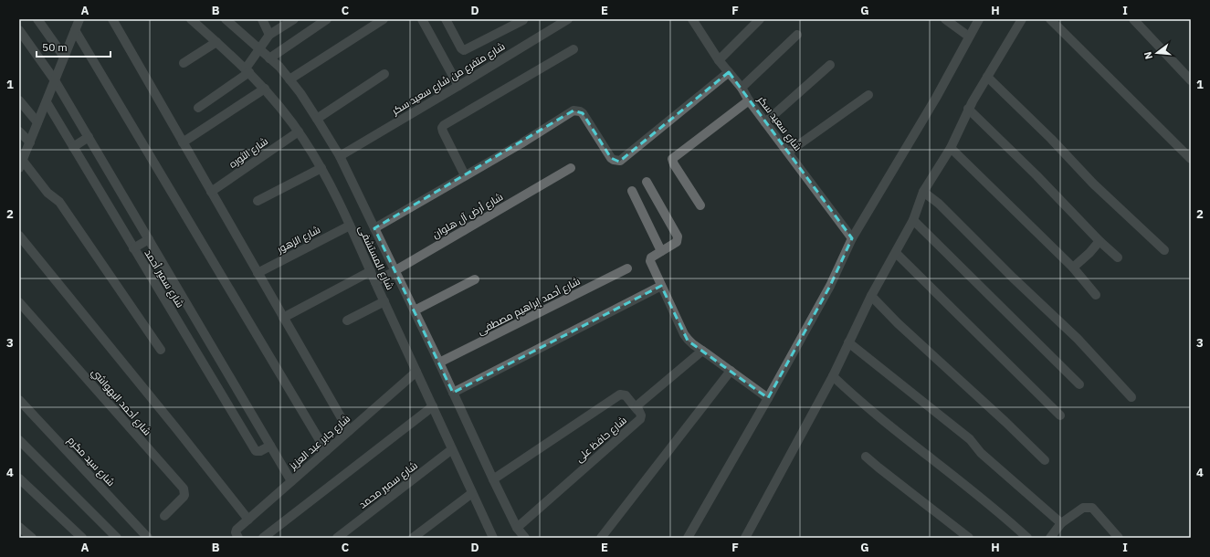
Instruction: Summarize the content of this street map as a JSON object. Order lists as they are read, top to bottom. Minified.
{"streets":{"street":["شارع متفرع من شارع سعيد سكر","شارع سعيد سكر","شارع الثوره","شارع أرض آل هلوان","شارع الزهور","شارع المستشفى","شارع سمير أحمد","شارع أحمد إبراهيم مصطفى","شارع أحمد البهواشي","شارع حافظ على","شارع جابر عبد العزيز","شارع سيد مكرم","شارع سمير محمد"]},"crossings":[["شارع متفرع من شارع سعيد سكر","شارع المستشفى"],["شارع الثوره","شارع المستشفى"],["شارع أرض آل هلوان","شارع المستشفى"],["شارع الزهور","شارع المستشفى"],["شارع المستشفى","شارع أحمد إبراهيم مصطفى"],["شارع المستشفى","شارع حافظ على"],["شارع المستشفى","شارع جابر عبد العزيز"],["شارع المستشفى","شارع سمير محمد"]],"scale_bar":"50 m","north":"left","grid":{"columns":["A","B","C","D","E","F","G","H","I"],"rows":["1","2","3","4"]}}
